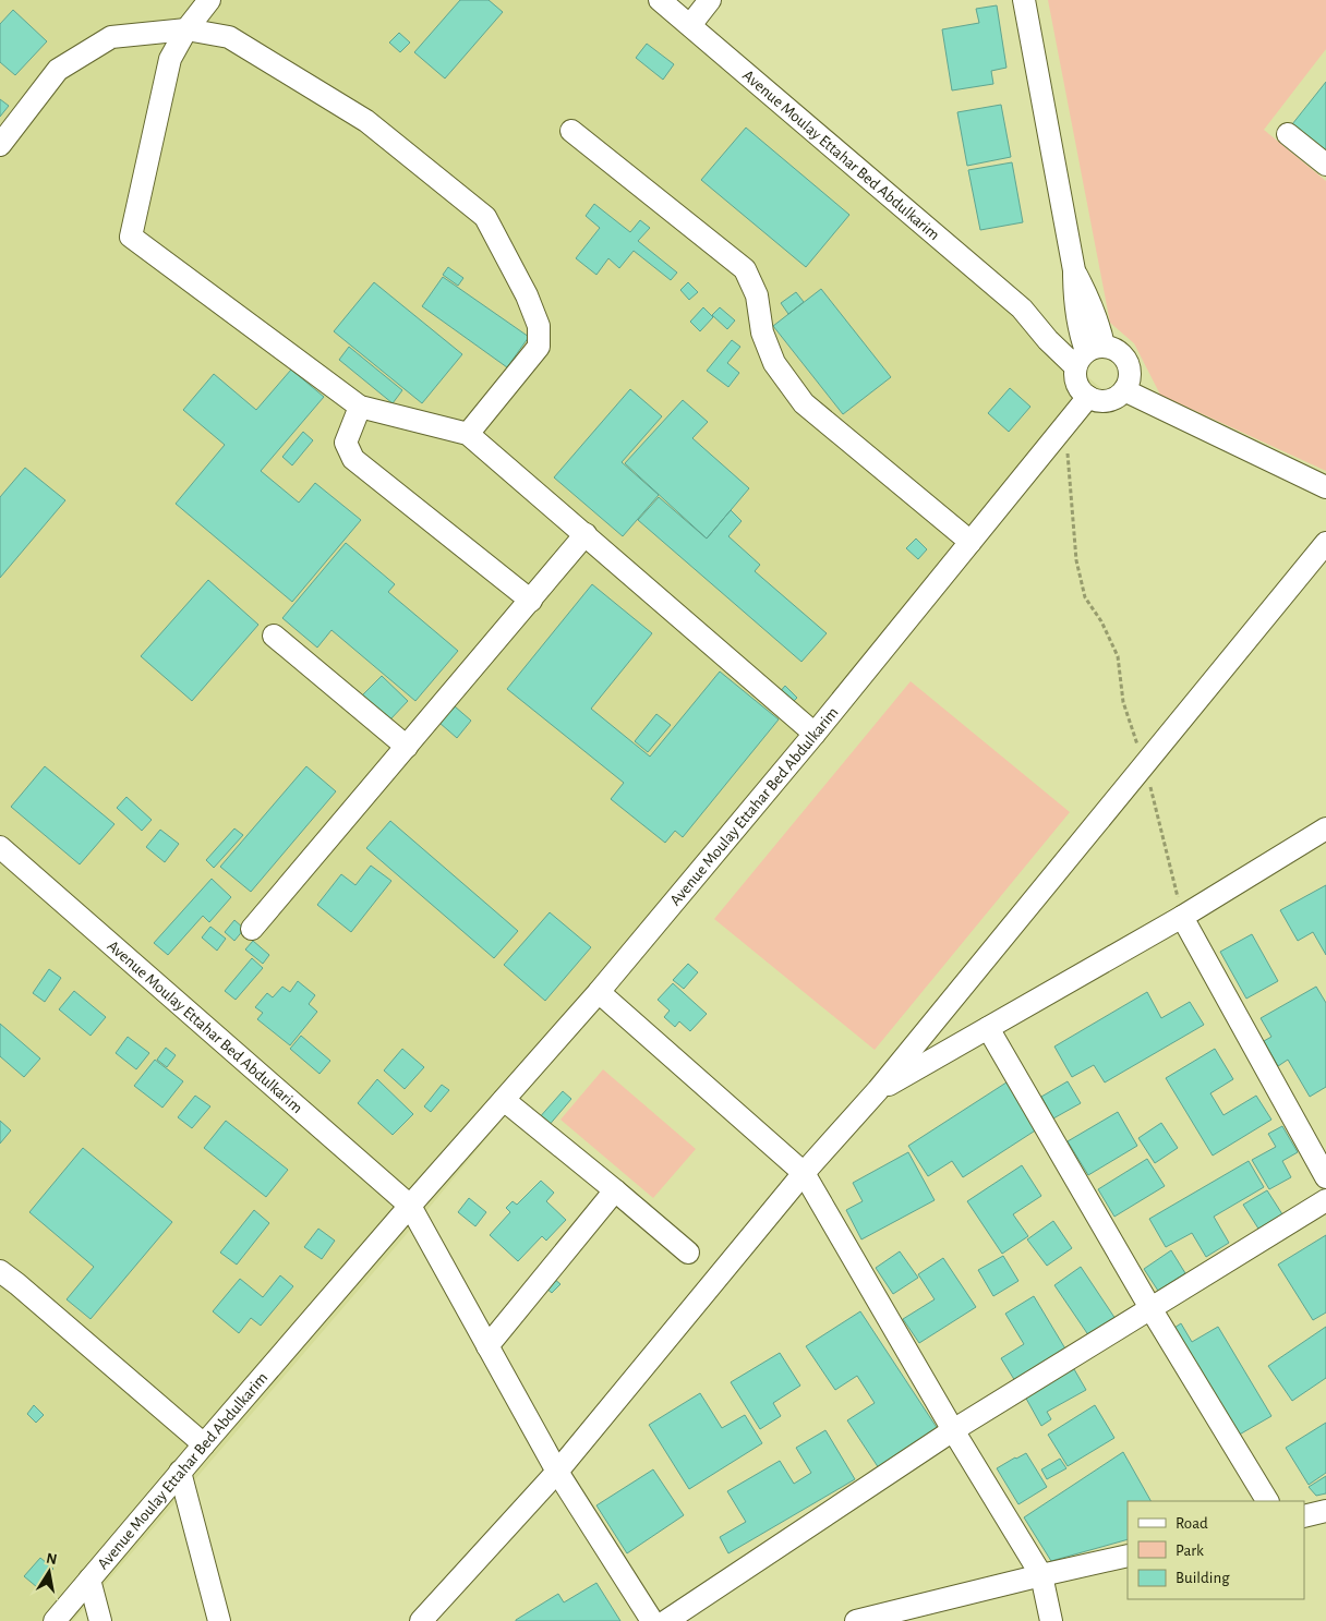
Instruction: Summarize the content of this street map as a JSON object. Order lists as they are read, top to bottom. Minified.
{"streets":{"street":["Avenue Moulay Ettahar Bed Abdulkarim"]},"legend":["Road","Park","Building"],"north":"top"}
